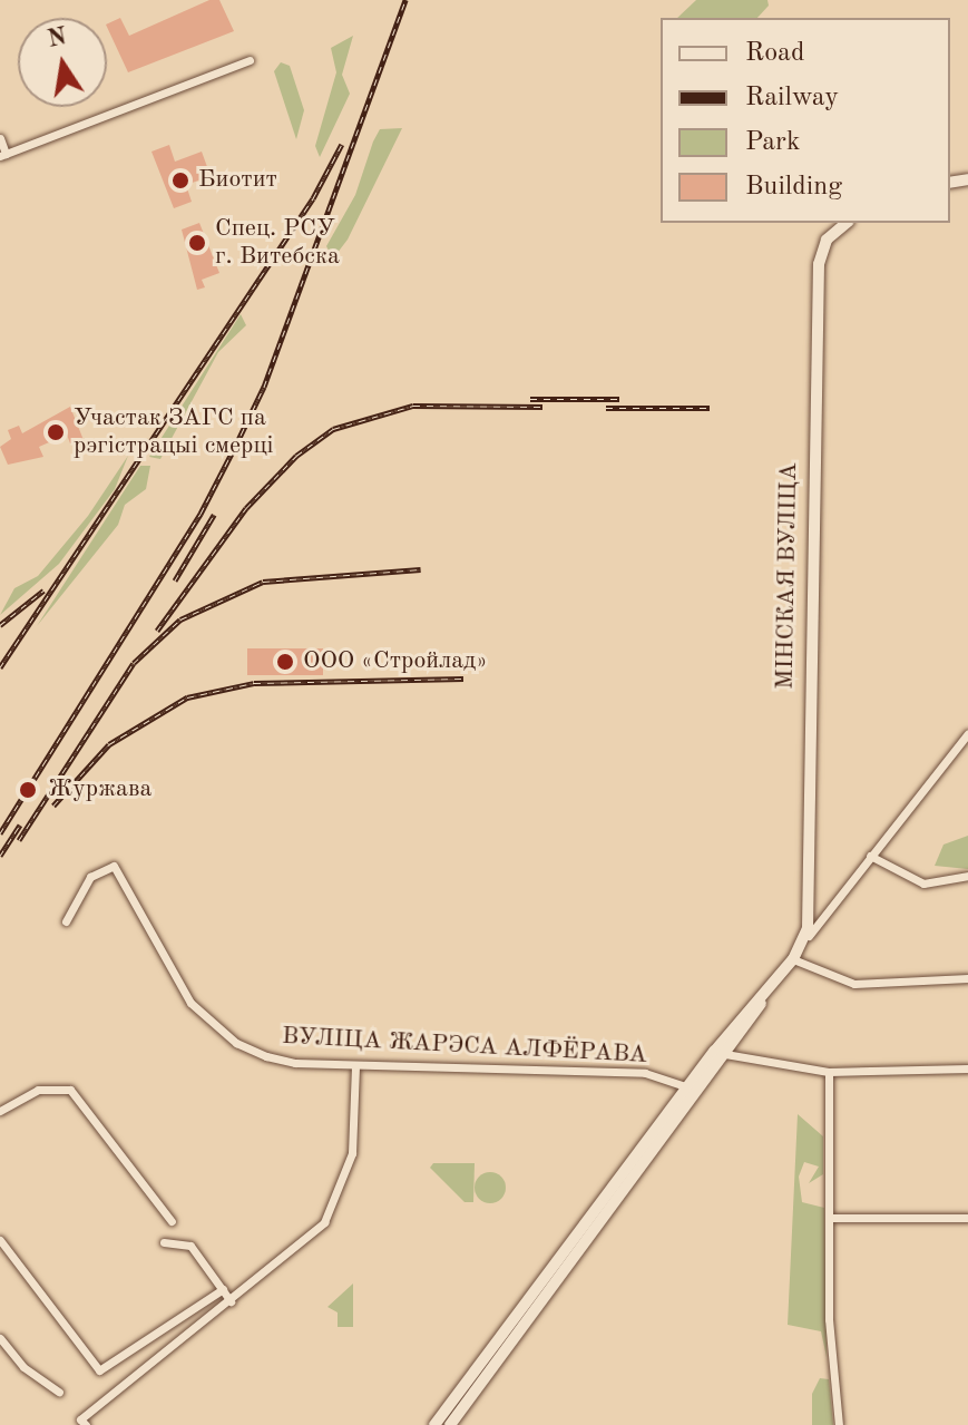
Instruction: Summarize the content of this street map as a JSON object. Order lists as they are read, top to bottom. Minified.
{"streets":{"main road":["МІНСКАЯ ВУЛІЦА"],"street":["ВУЛІЦА ЖАРЭСА АЛФЁРАВА"]},"places":["Биотит","Спец. РСУ г. Витебска","Участак ЗАГС па рэгістрацыі смерці","ООО «Стройлад»","Журжава"],"legend":["Road","Railway","Park","Building"],"north":"top"}
